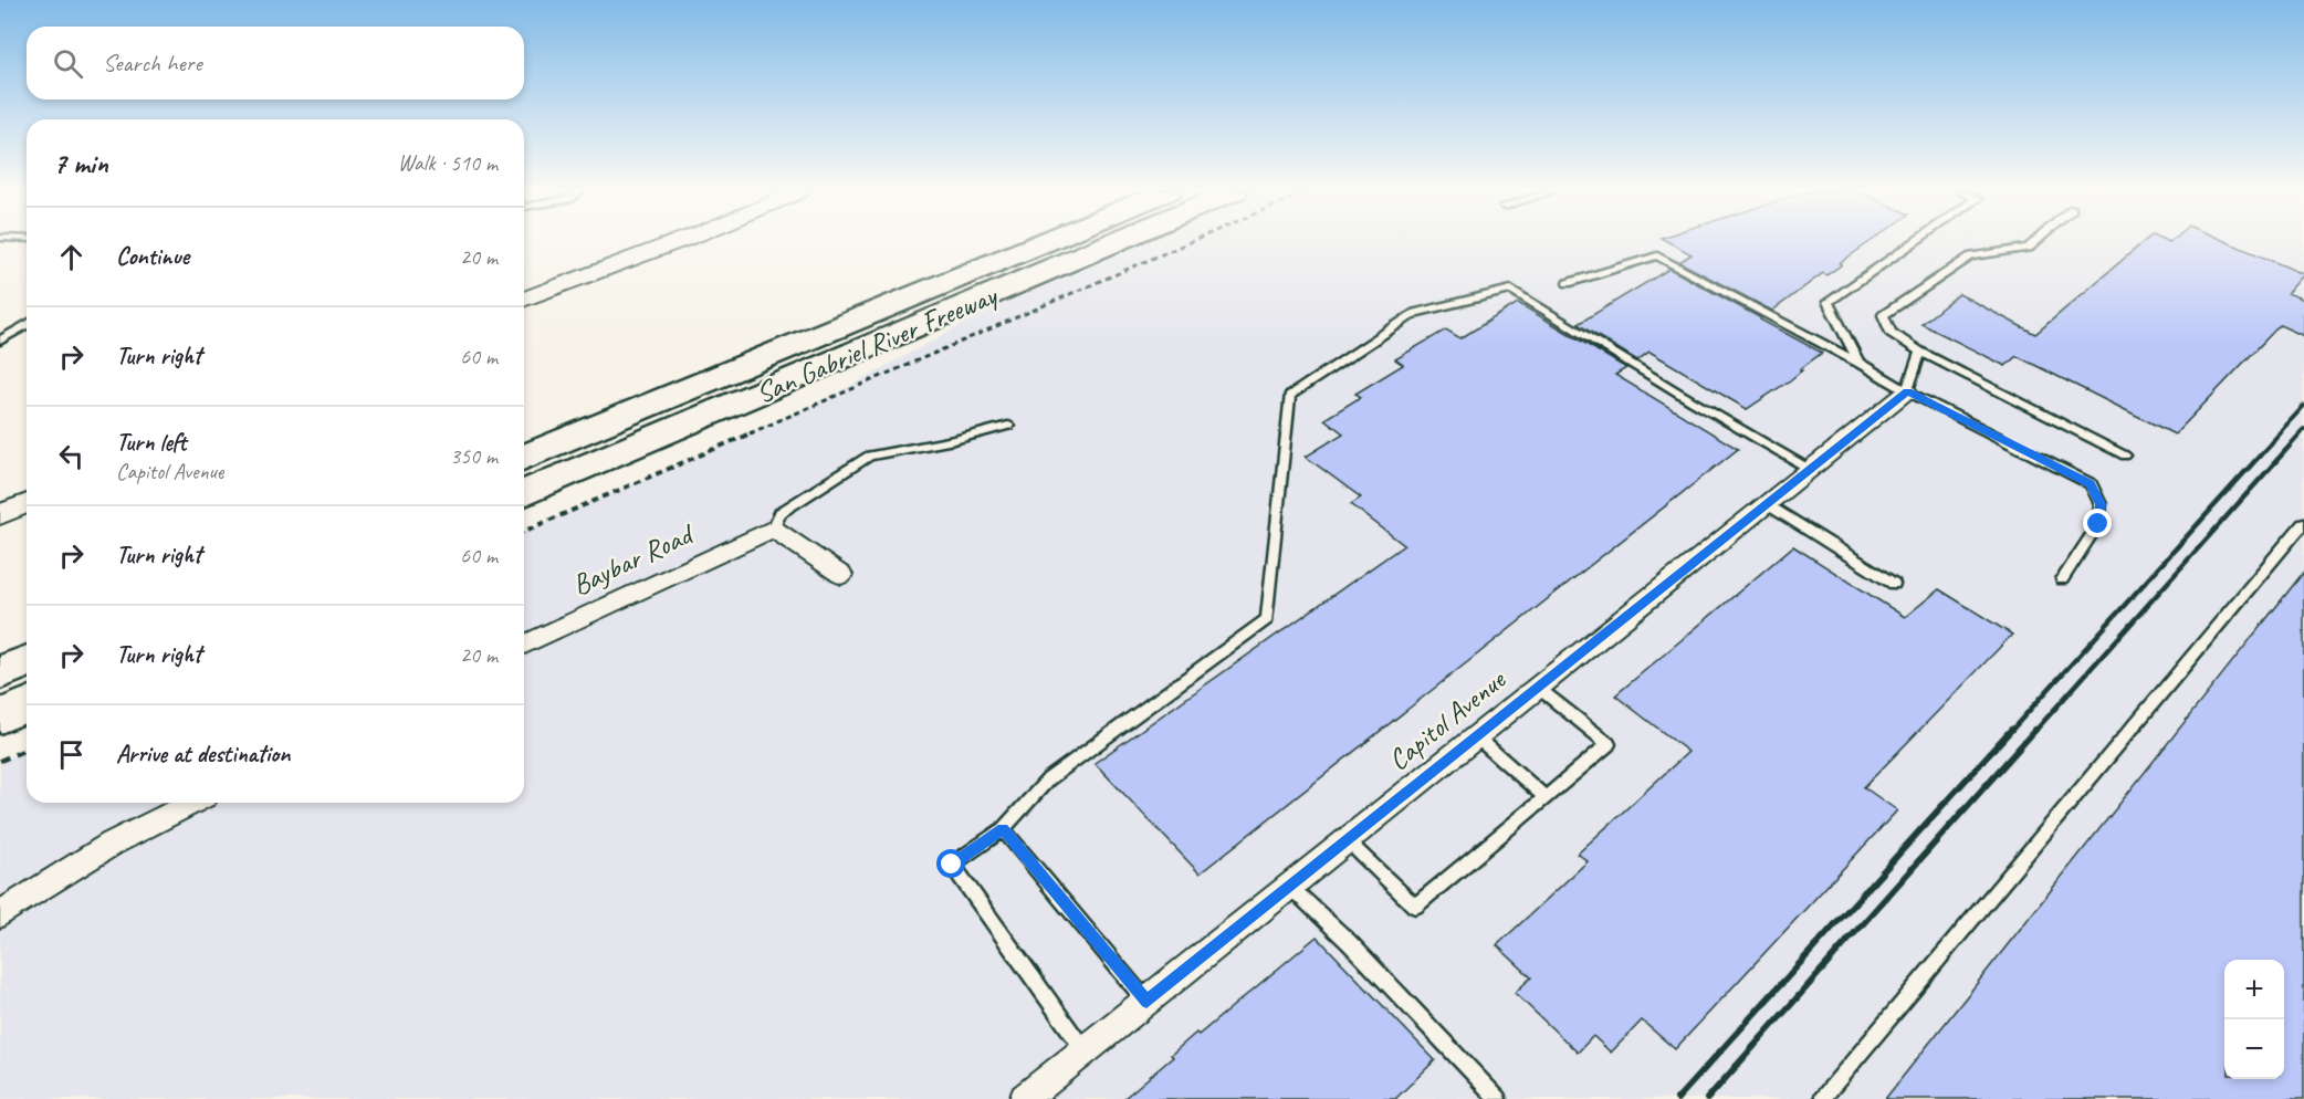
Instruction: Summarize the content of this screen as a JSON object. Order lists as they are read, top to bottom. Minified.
{"streets":{"highway":["San Gabriel River Freeway"],"street":["Baybar Road","Capitol Avenue"]},"page":{"search":"Search here","heading":["7 min","Walk · 510 m"],"list":[["Continue","20 m"],["Turn right","60 m"],["Turn left","Capitol Avenue","350 m"],["Turn right","60 m"],["Turn right","20 m"],"Arrive at destination"],"map_buttons":["+","−"]}}
